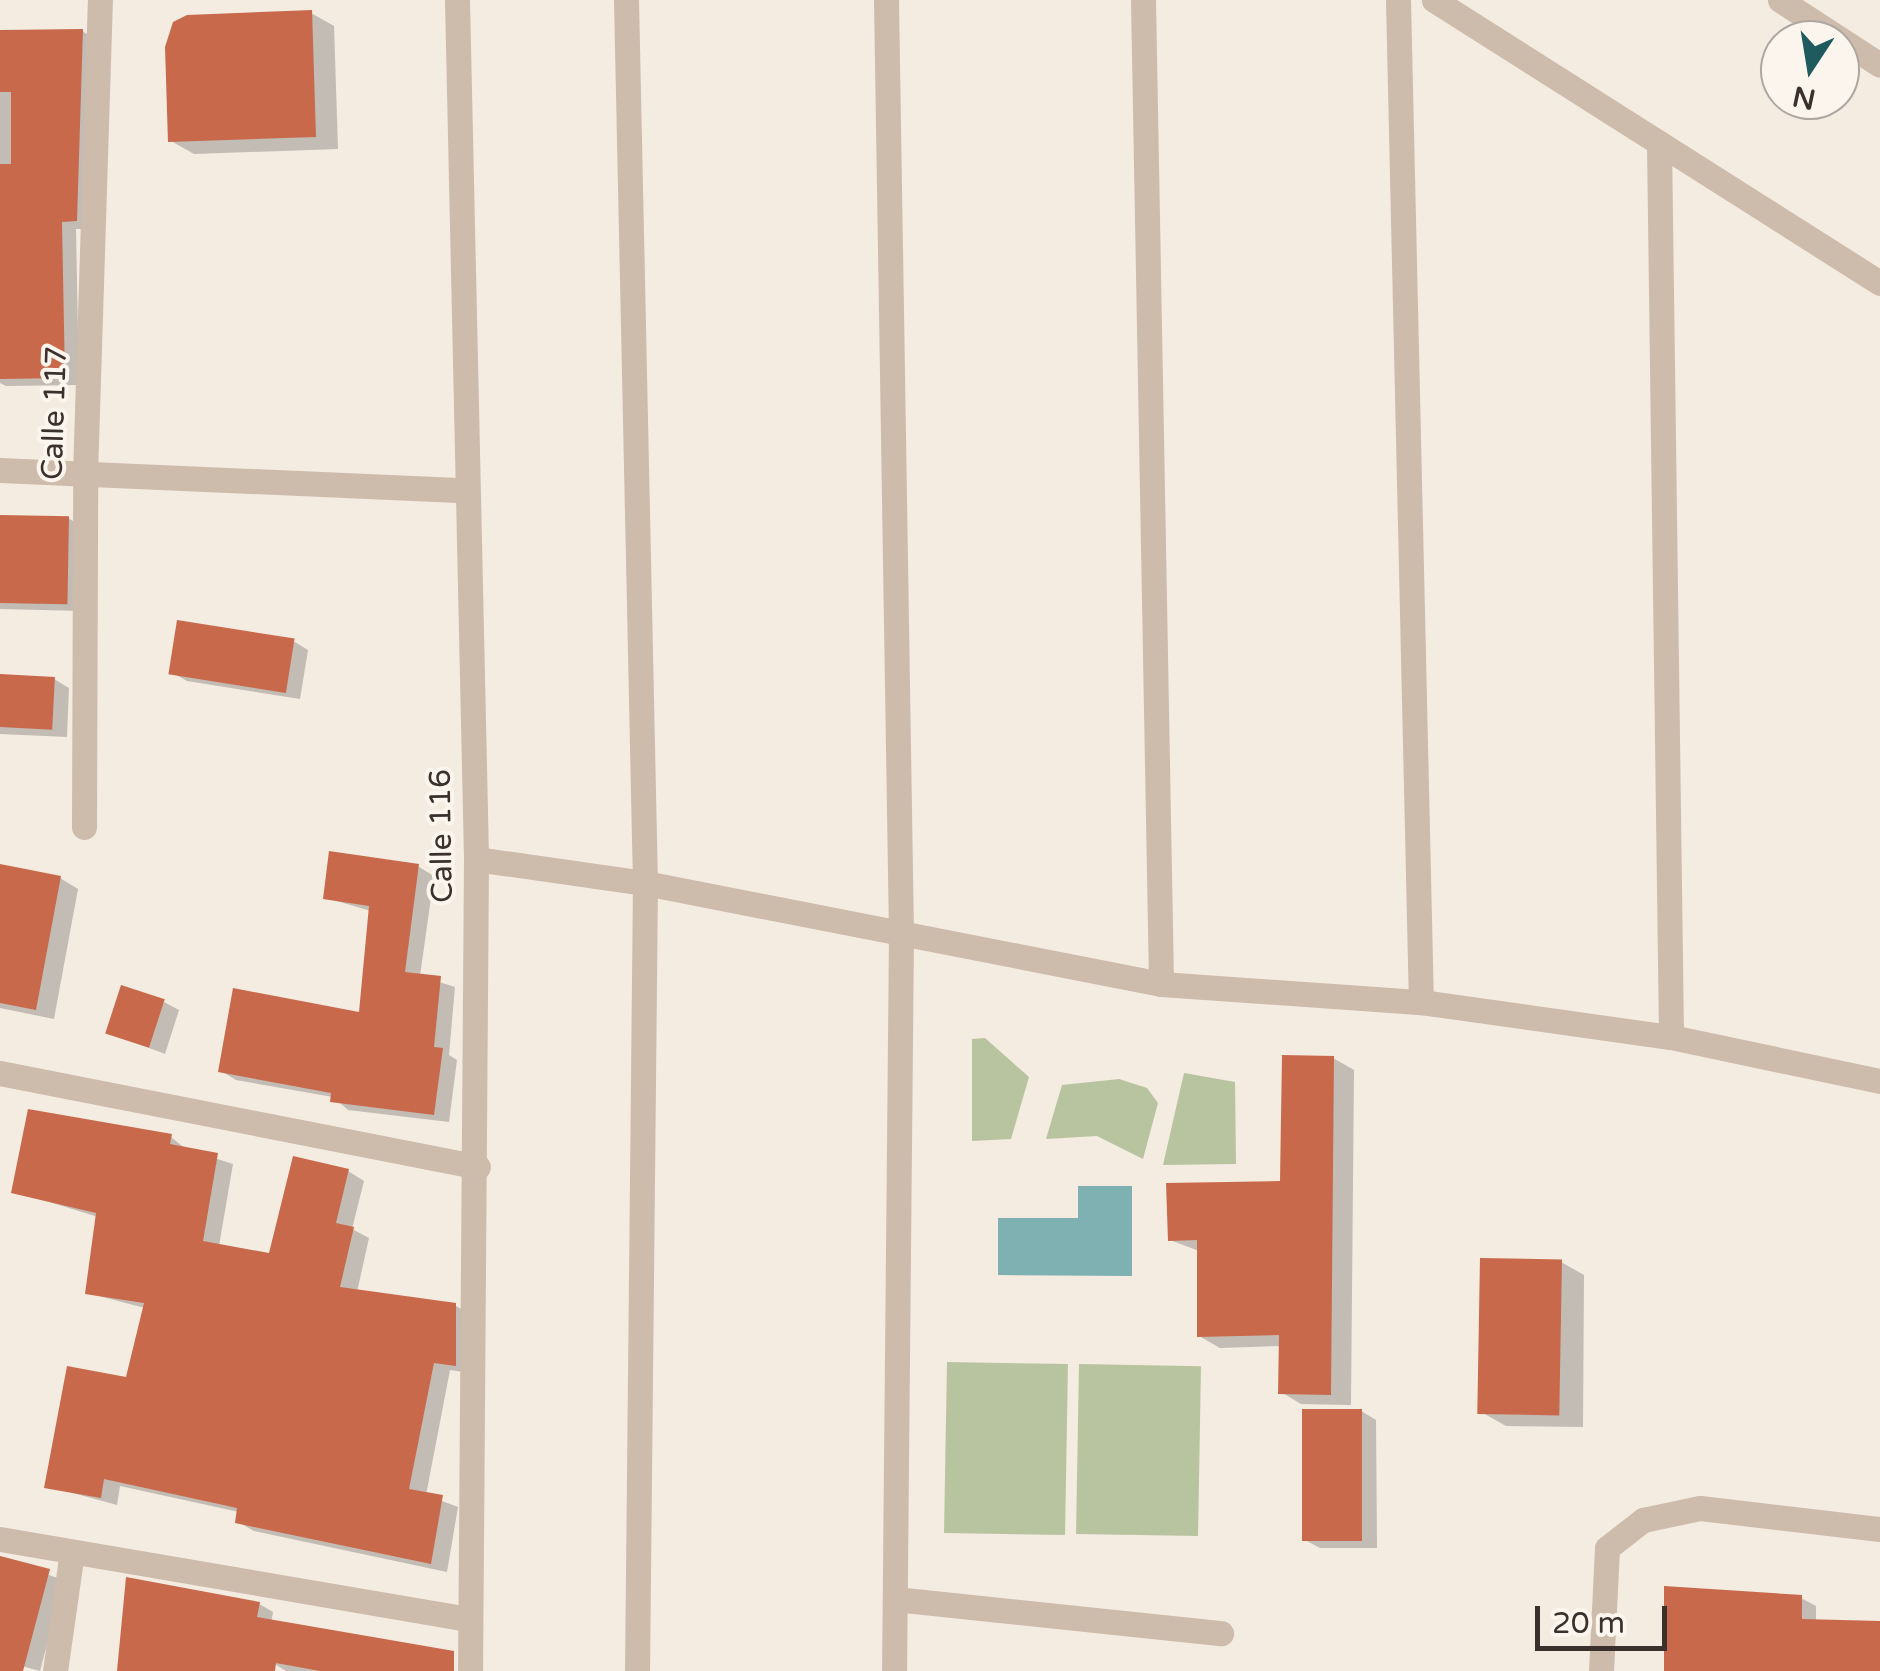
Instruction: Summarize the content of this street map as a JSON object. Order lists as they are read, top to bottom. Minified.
{"streets":{"street":["Calle 117","Calle 116"]},"scale_bar":"20 m","north":"bottom"}
